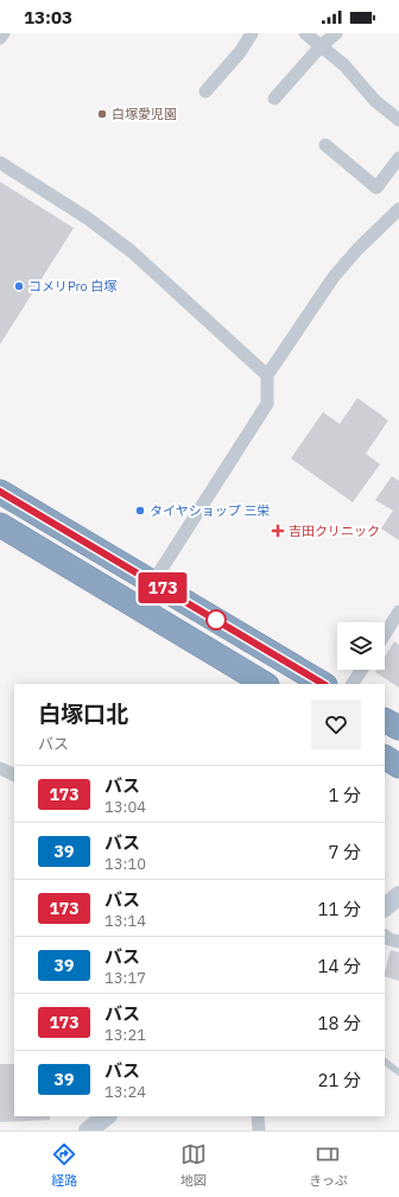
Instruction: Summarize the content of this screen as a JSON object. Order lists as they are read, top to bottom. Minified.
{"places":{"other":["白塚愛児園","コメリPro 白塚","タイヤショップ 三栄"],"health":["吉田クリニック"]},"lines":["bus line 173"],"page":{"status":"13:03","on_map":"173","heading":["白塚口北","バス"],"list":[{"mark":"173","name":"バス","note":"13:04","value":"1 分"},{"mark":"39","name":"バス","note":"13:10","value":"7 分"},{"mark":"173","name":"バス","note":"13:14","value":"11 分"},{"mark":"39","name":"バス","note":"13:17","value":"14 分"},{"mark":"173","name":"バス","note":"13:21","value":"18 分"},{"mark":"39","name":"バス","note":"13:24","value":"21 分"}],"tabs":["経路","地図","きっぷ"]}}
